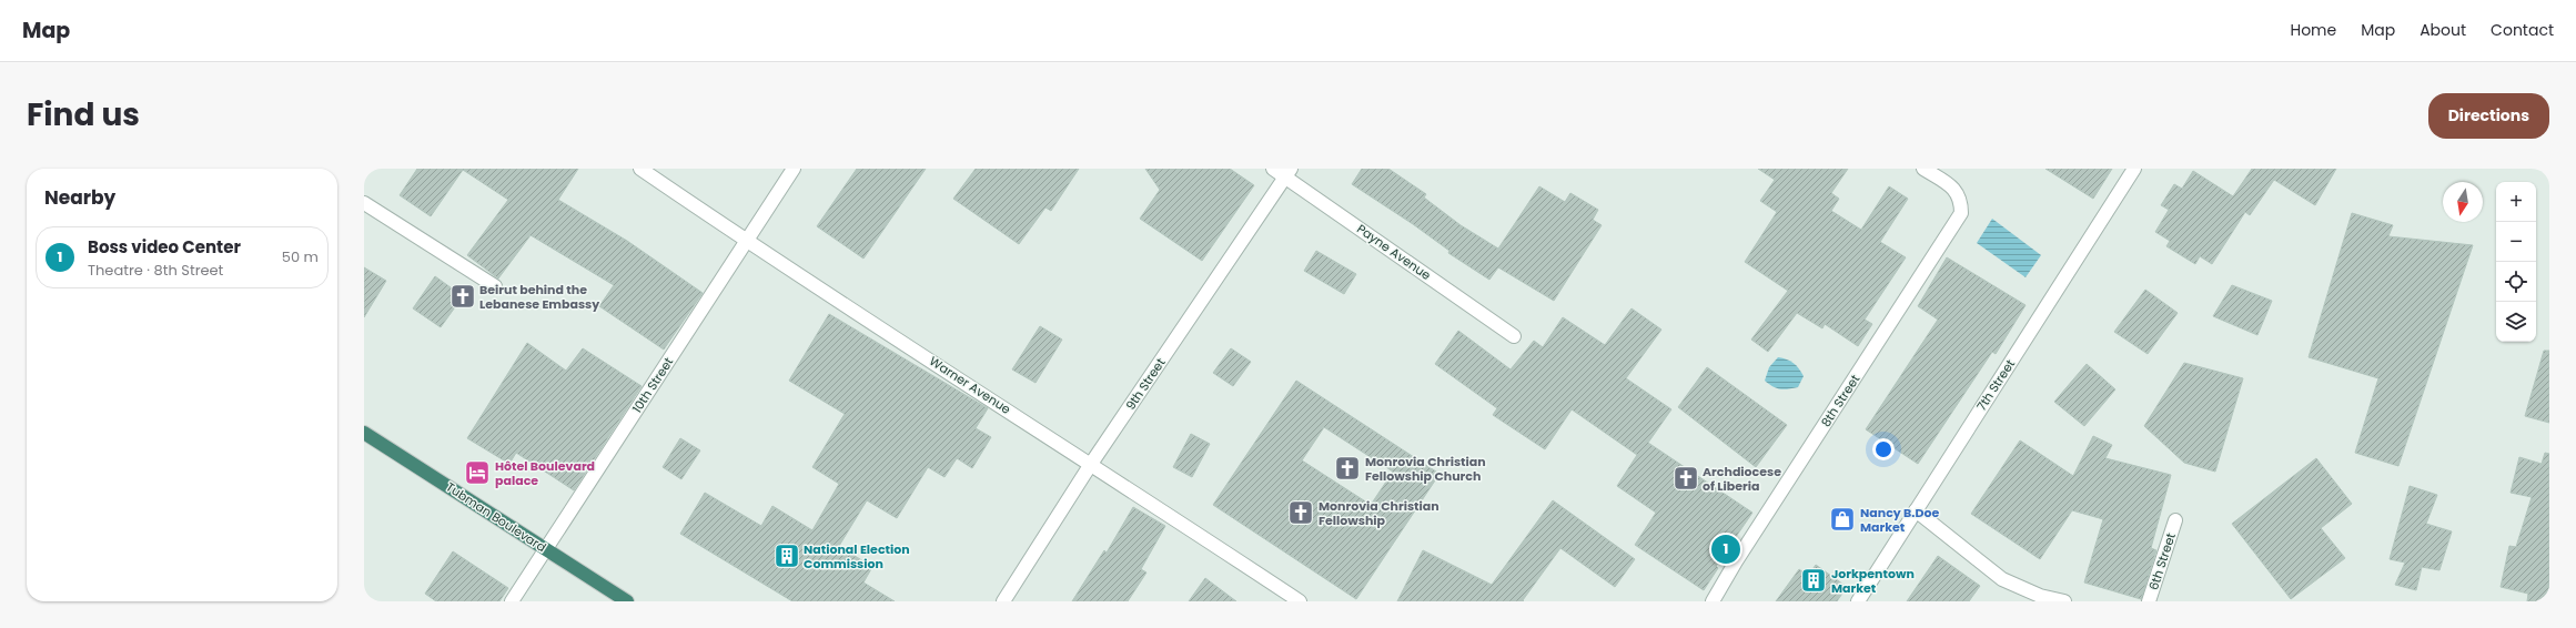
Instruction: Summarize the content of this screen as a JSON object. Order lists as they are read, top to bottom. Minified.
{"streets":{"highway":["Tubman Boulevard"],"street":["Payne Avenue","9th Street","10th Street","Warner Avenue","7th Street","8th Street","6th Street"]},"crossings":[["Payne Avenue","9th Street"],["9th Street","Warner Avenue"],["10th Street","Warner Avenue"],["10th Street","Tubman Boulevard"]],"places":{"church":["Beirut behind the Lebanese Embassy","Monrovia Christian Fellowship Church","Archdiocese of Liberia","Monrovia Christian Fellowship"],"hotel":["Hôtel Boulevard palace"],"shop":["Nancy B.Doe Market"],"building":["National Election Commission","Jorkpentown Market"]},"north":"bottom","page":{"header":"Map","nav":["Home","Map","About","Contact"],"title":"Find us","buttons":"Directions","heading":"Nearby","map_buttons":["+","−"],"list":[{"mark":"1","name":"Boss video Center","note":"Theatre · 8th Street","value":"50 m"}],"pins":"1"}}
